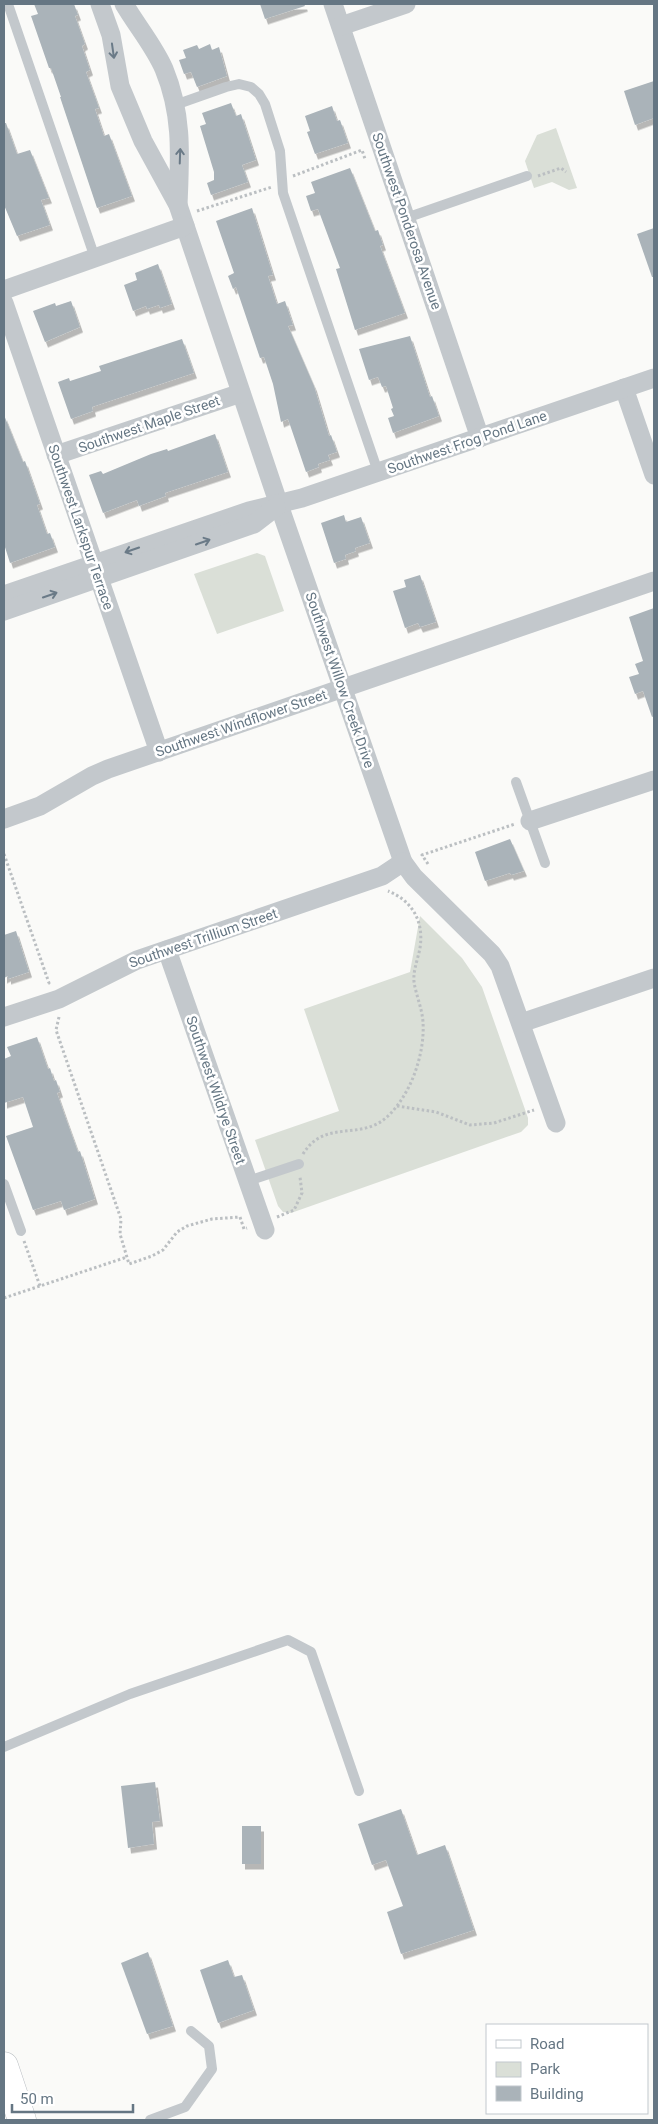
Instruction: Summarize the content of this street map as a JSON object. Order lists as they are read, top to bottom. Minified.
{"streets":{"street":["Southwest Ponderosa Avenue","Southwest Maple Street","Southwest Frog Pond Lane","Southwest Larkspur Terrace","Southwest Willow Creek Drive","Southwest Windflower Street","Southwest Trillium Street","Southwest Wildrye Street"]},"crossings":[["Southwest Ponderosa Avenue","Southwest Frog Pond Lane"],["Southwest Maple Street","Southwest Larkspur Terrace"],["Southwest Maple Street","Southwest Willow Creek Drive"],["Southwest Frog Pond Lane","Southwest Larkspur Terrace"],["Southwest Frog Pond Lane","Southwest Willow Creek Drive"],["Southwest Larkspur Terrace","Southwest Windflower Street"],["Southwest Willow Creek Drive","Southwest Windflower Street"],["Southwest Willow Creek Drive","Southwest Trillium Street"],["Southwest Trillium Street","Southwest Wildrye Street"]],"legend":["Road","Park","Building"],"scale_bar":"50 m"}
